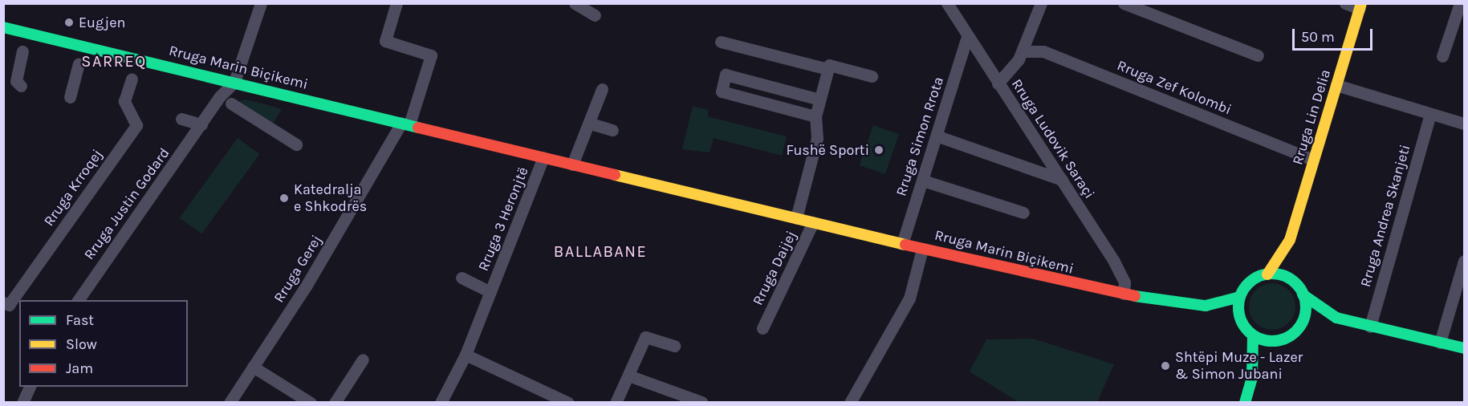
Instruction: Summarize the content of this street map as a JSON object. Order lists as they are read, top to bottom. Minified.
{"streets":{"main road":["Rruga Marin Biçikemi","Rruga Lin Delia"],"street":["Rruga Zef Kolombi","Rruga Simon Rrota","Rruga Ludovik Saraçi","Rruga Krroqej","Rruga Justin Godard","Rruga Andrea Skanjeti","Rruga 3 Heronjtë","Rruga Daijej","Rruga Gerej"]},"crossings":[["Rruga Marin Biçikemi","Rruga Lin Delia"],["Rruga Marin Biçikemi","Rruga Simon Rrota"],["Rruga Marin Biçikemi","Rruga Ludovik Saraçi"],["Rruga Marin Biçikemi","Rruga Justin Godard"],["Rruga Marin Biçikemi","Rruga 3 Heronjtë"],["Rruga Marin Biçikemi","Rruga Daijej"],["Rruga Marin Biçikemi","Rruga Gerej"],["Rruga Zef Kolombi","Rruga Lin Delia"],["Rruga Simon Rrota","Rruga Ludovik Saraçi"]],"districts":["SARREQ","BALLABANE"],"places":["Eugjen","Fushë Sporti","Katedralja e Shkodrës","Shtëpi Muze - Lazer & Simon Jubani"],"legend":["Fast","Slow","Jam"],"scale_bar":"50 m"}
